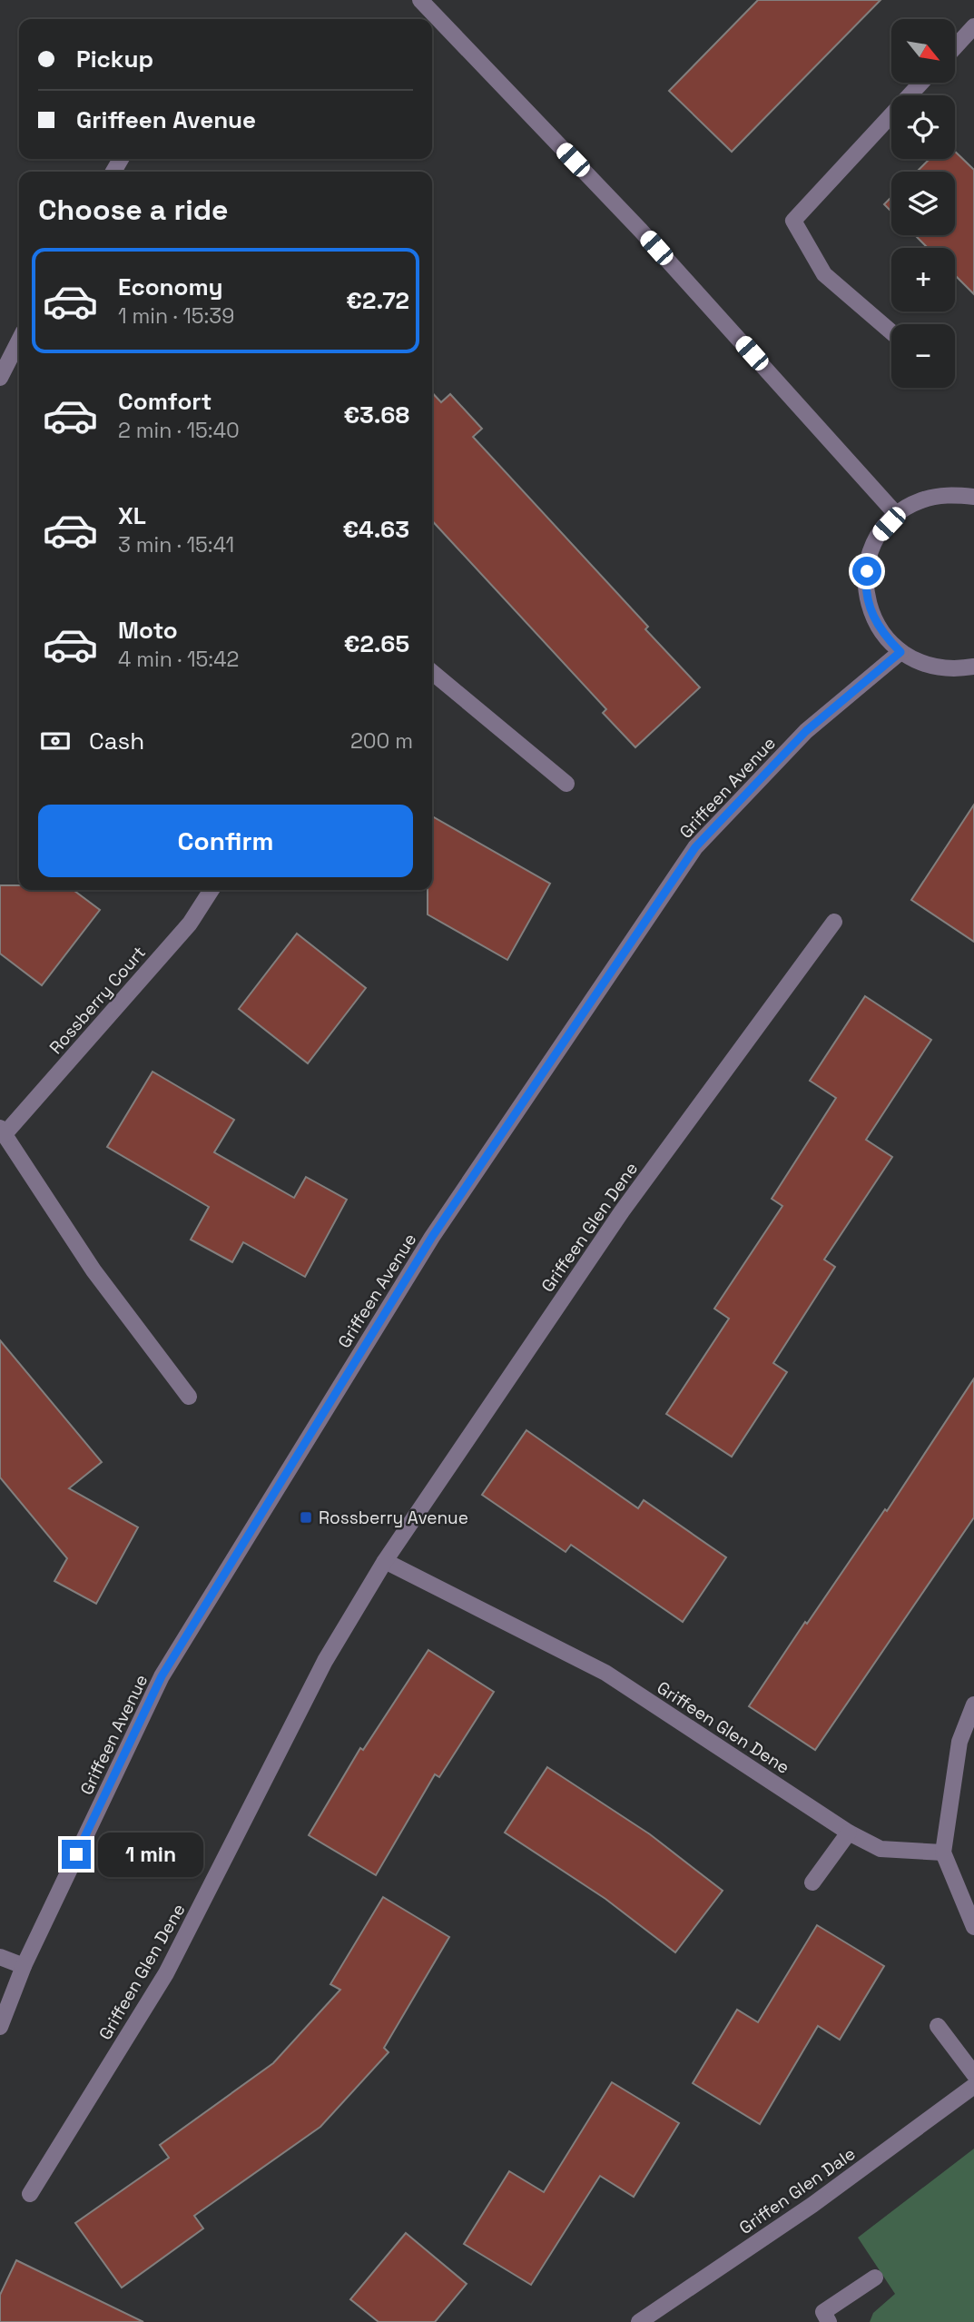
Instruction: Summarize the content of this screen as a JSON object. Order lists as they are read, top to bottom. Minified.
{"streets":{"street":["Griffeen Avenue","Rossberry Court","Griffeen Glen Dene","Griffen Glen Dale"]},"places":{"transit":["Rossberry Avenue"]},"north":"bottom right","page":{"map_buttons":["+","−"],"banner":["Pickup","Griffeen Avenue"],"heading":"Choose a ride","list":[{"name":"Economy","note":"1 min · 15:39","value":"€2.72"},{"name":"Comfort","note":"2 min · 15:40","value":"€3.68"},{"name":"XL","note":"3 min · 15:41","value":"€4.63"},{"name":"Moto","note":"4 min · 15:42","value":"€2.65"}],"pay":["Cash","200 m"],"buttons":"Confirm","bubble":"1 min"}}
